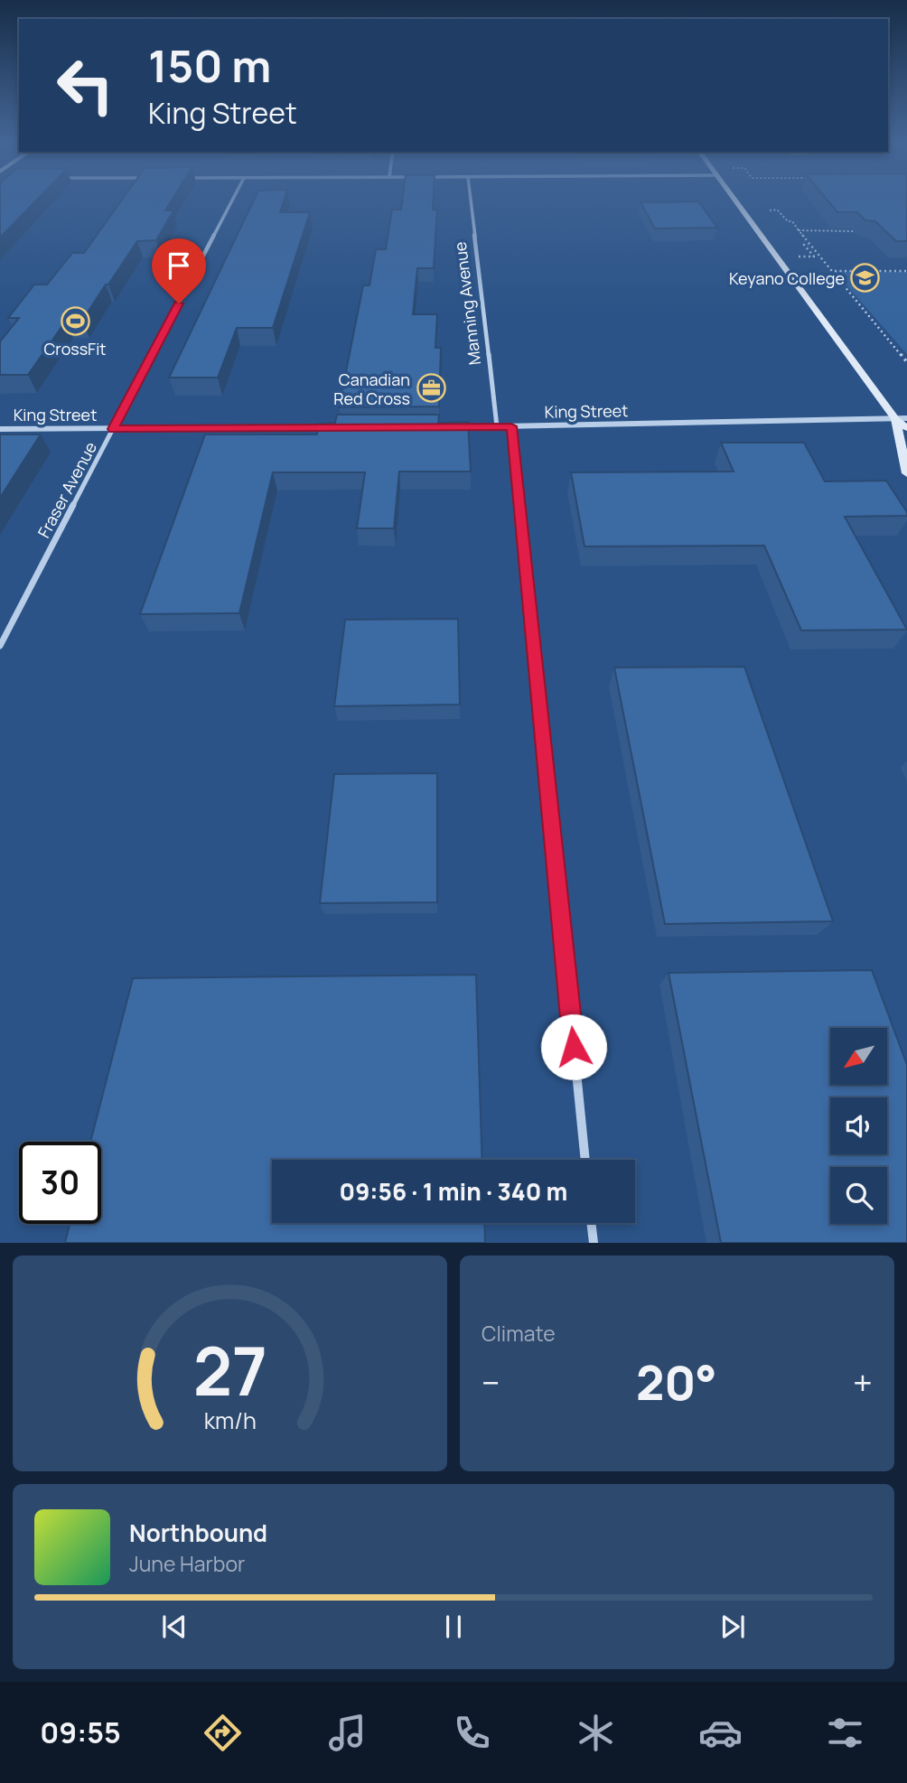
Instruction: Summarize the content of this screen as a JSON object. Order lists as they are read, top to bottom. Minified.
{"streets":{"street":["Manning Avenue","King Street","Fraser Avenue"]},"crossings":[["Manning Avenue","King Street"],["King Street","Fraser Avenue"]],"places":{"school or university":["Keyano College"],"sports":["CrossFit"],"office":["Canadian Red Cross"]},"north":"bottom left","page":{"turn":["150 m","King Street"],"limit":"30","trip":"09:56 · 1 min · 340 m","tile":"Climate","heat":["−","20°","+"],"song":["Northbound","June Harbor"],"tabs":"09:55","gauge":["27","km/h"]}}
